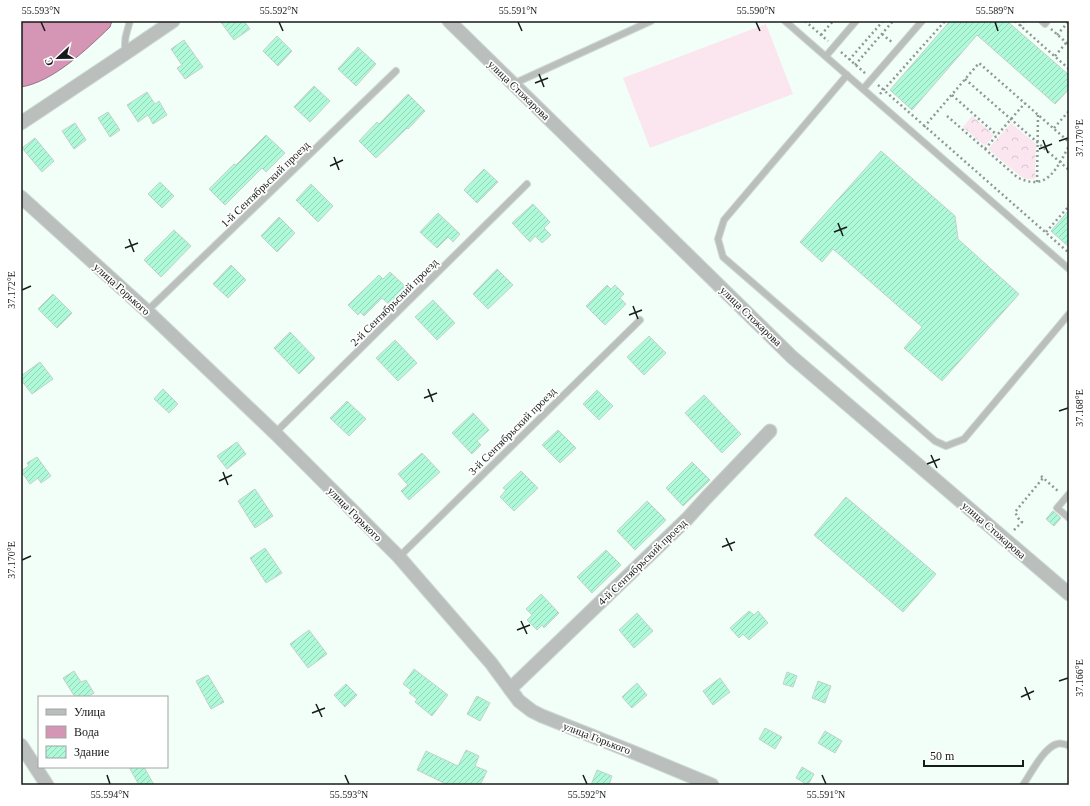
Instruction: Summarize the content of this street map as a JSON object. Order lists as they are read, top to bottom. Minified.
{"streets":{"street":["улица Стожарова","улица Горького","4-й Сентябрьский проезд"],"lane":["1-й Сентябрьский проезд","2-й Сентябрьский проезд","3-й Сентябрьский проезд"]},"crossings":[["1-й Сентябрьский проезд","улица Горького"],["улица Горького","2-й Сентябрьский проезд"],["улица Горького","3-й Сентябрьский проезд"],["улица Горького","4-й Сентябрьский проезд"]],"legend":["Улица","Вода","Здание"],"scale_bar":"50 m","north":"left","coordinates":["55.593°N","55.592°N","55.591°N","55.590°N","55.589°N","37.170°E","37.172°E","37.168°E","37.166°E","55.594°N"]}
